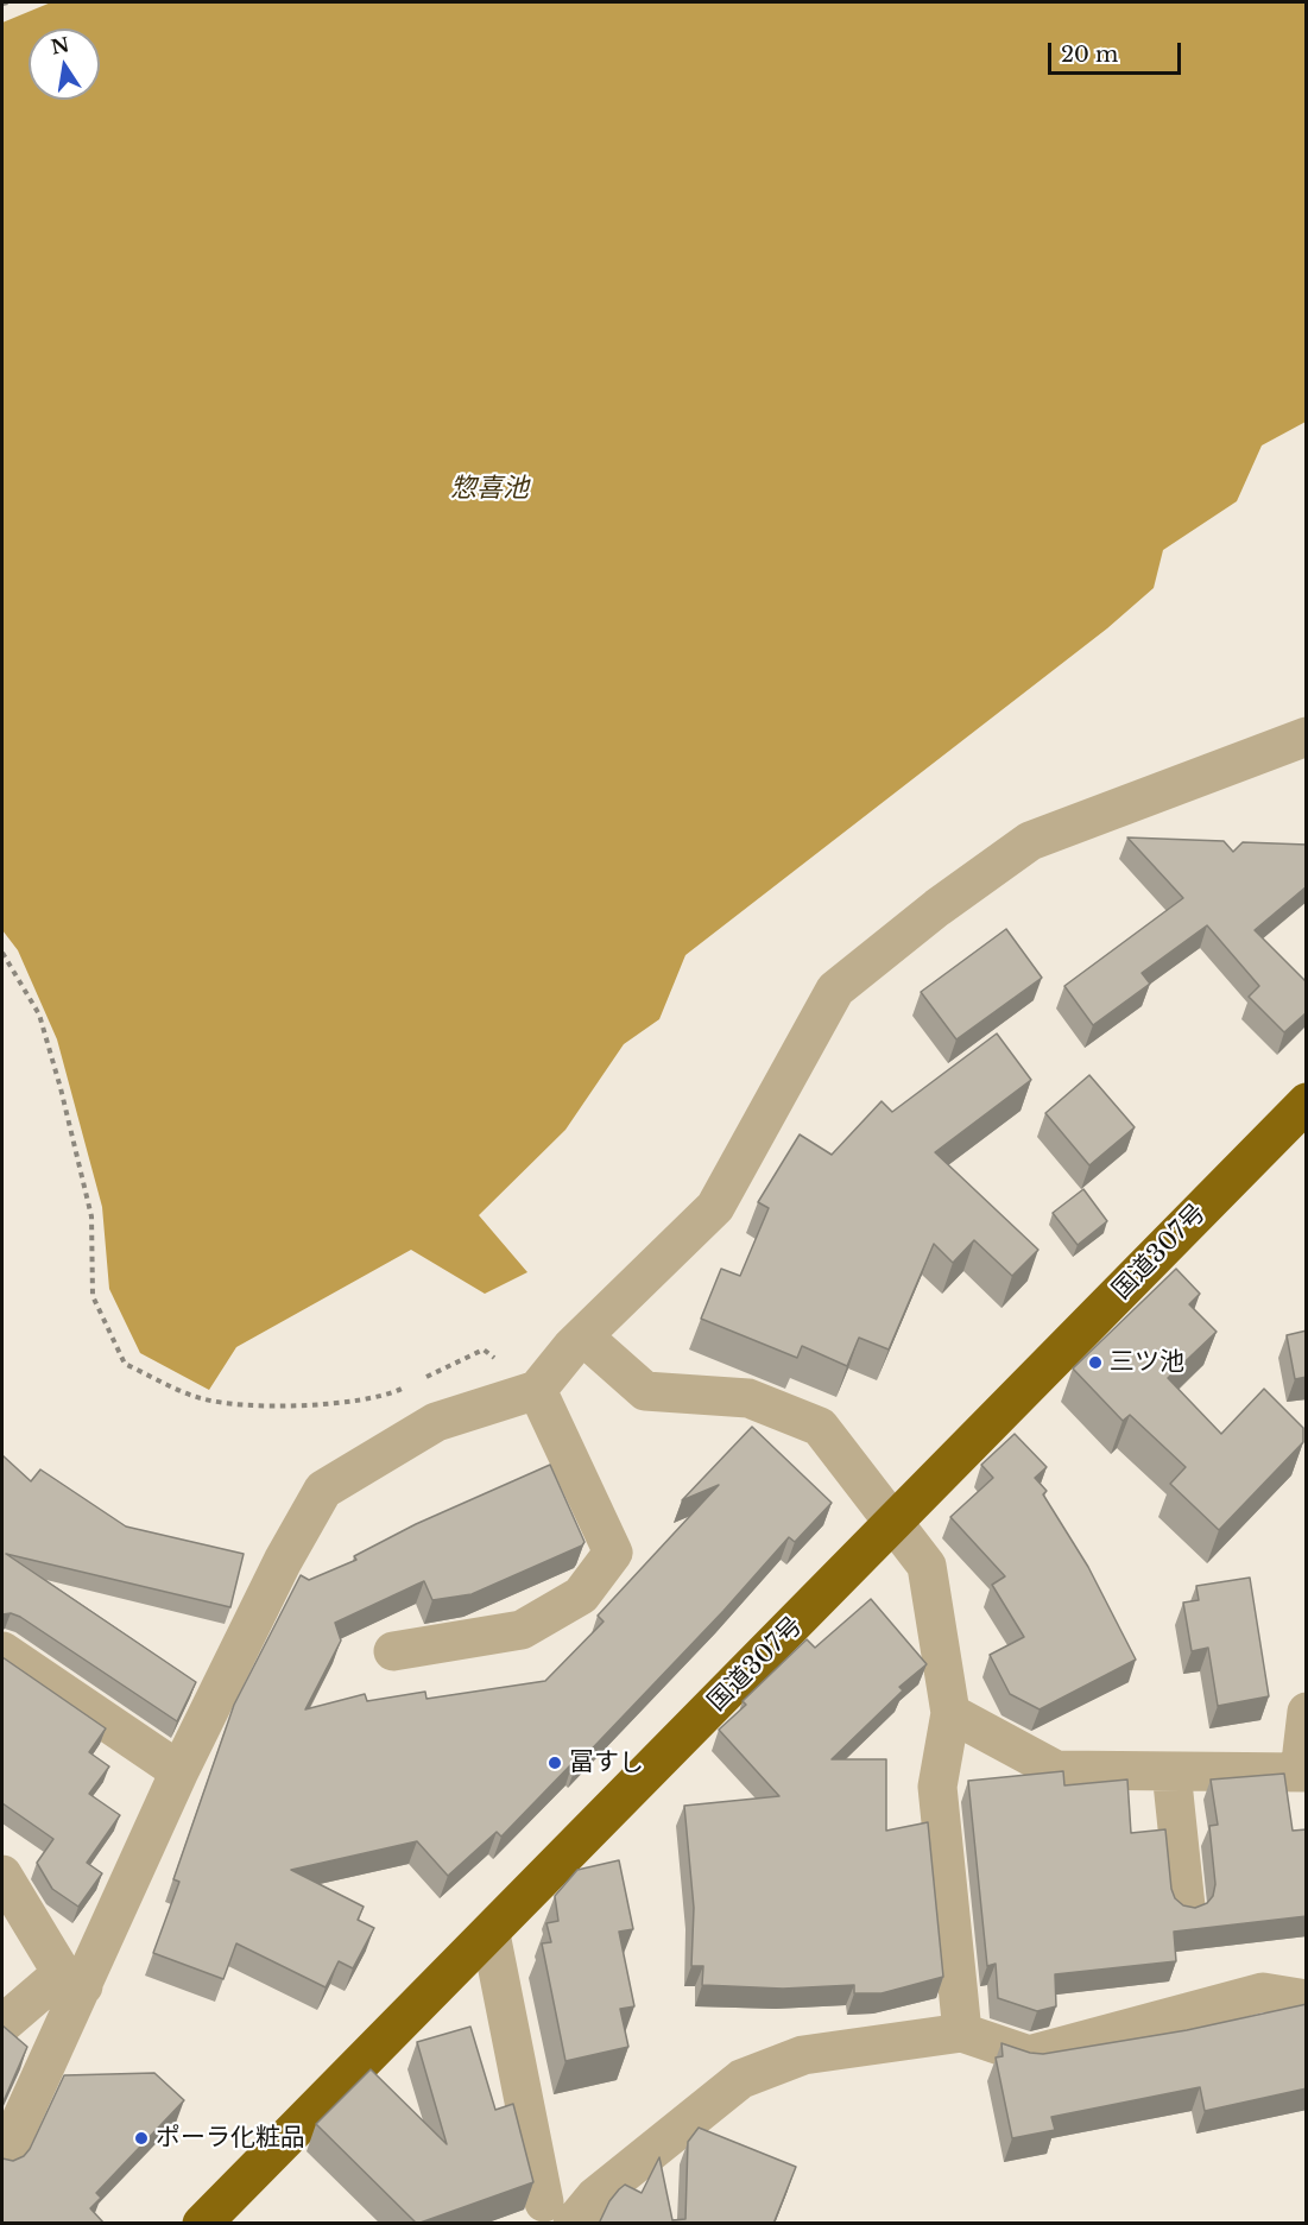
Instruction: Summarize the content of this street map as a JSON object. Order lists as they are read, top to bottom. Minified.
{"streets":{"highway":["国道307号"]},"water":["惣喜池"],"places":["三ツ池","冨すし","ポーラ化粧品"],"scale_bar":"20 m","north":"top"}
